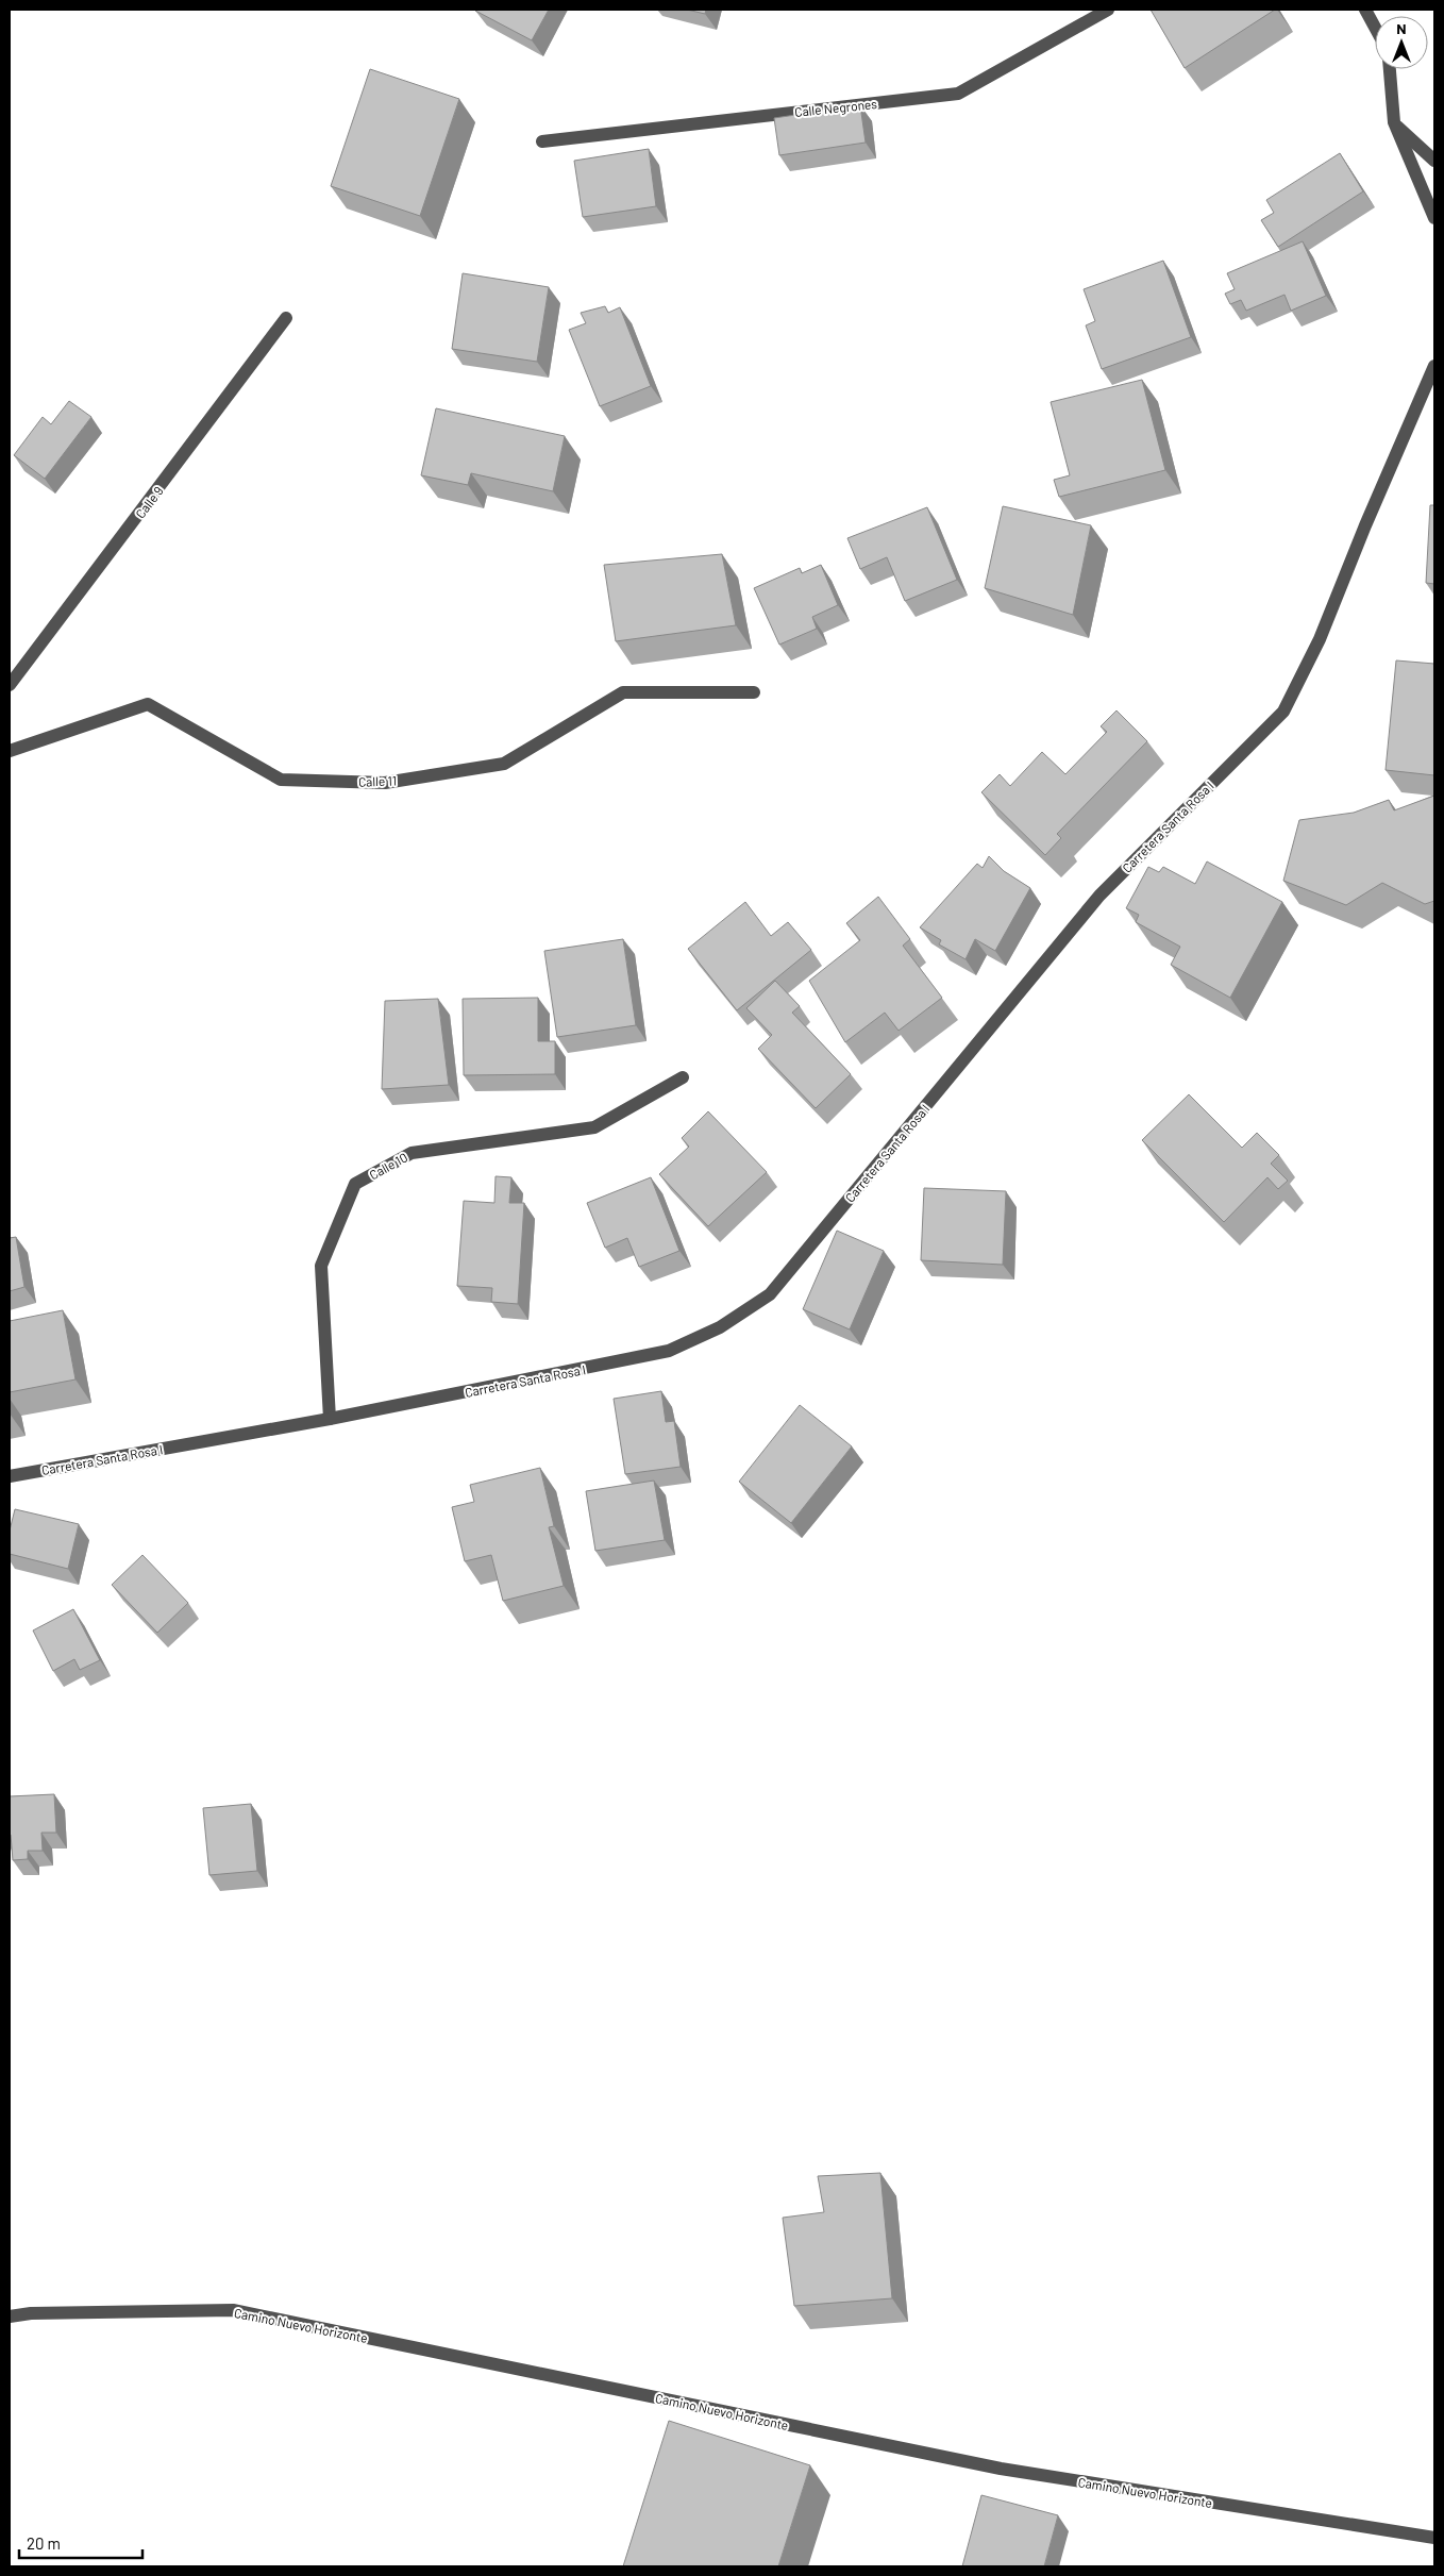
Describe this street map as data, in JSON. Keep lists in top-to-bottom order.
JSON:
{
  "streets": {
    "street": [
      "Calle Negrones",
      "Calle 9",
      "Calle 11",
      "Carretera Santa Rosa I",
      "Calle 10",
      "Camino Nuevo Horizonte"
    ]
  },
  "crossings": [
    ["Carretera Santa Rosa I", "Calle 10"]
  ],
  "scale_bar": "20 m",
  "north": "top"
}
